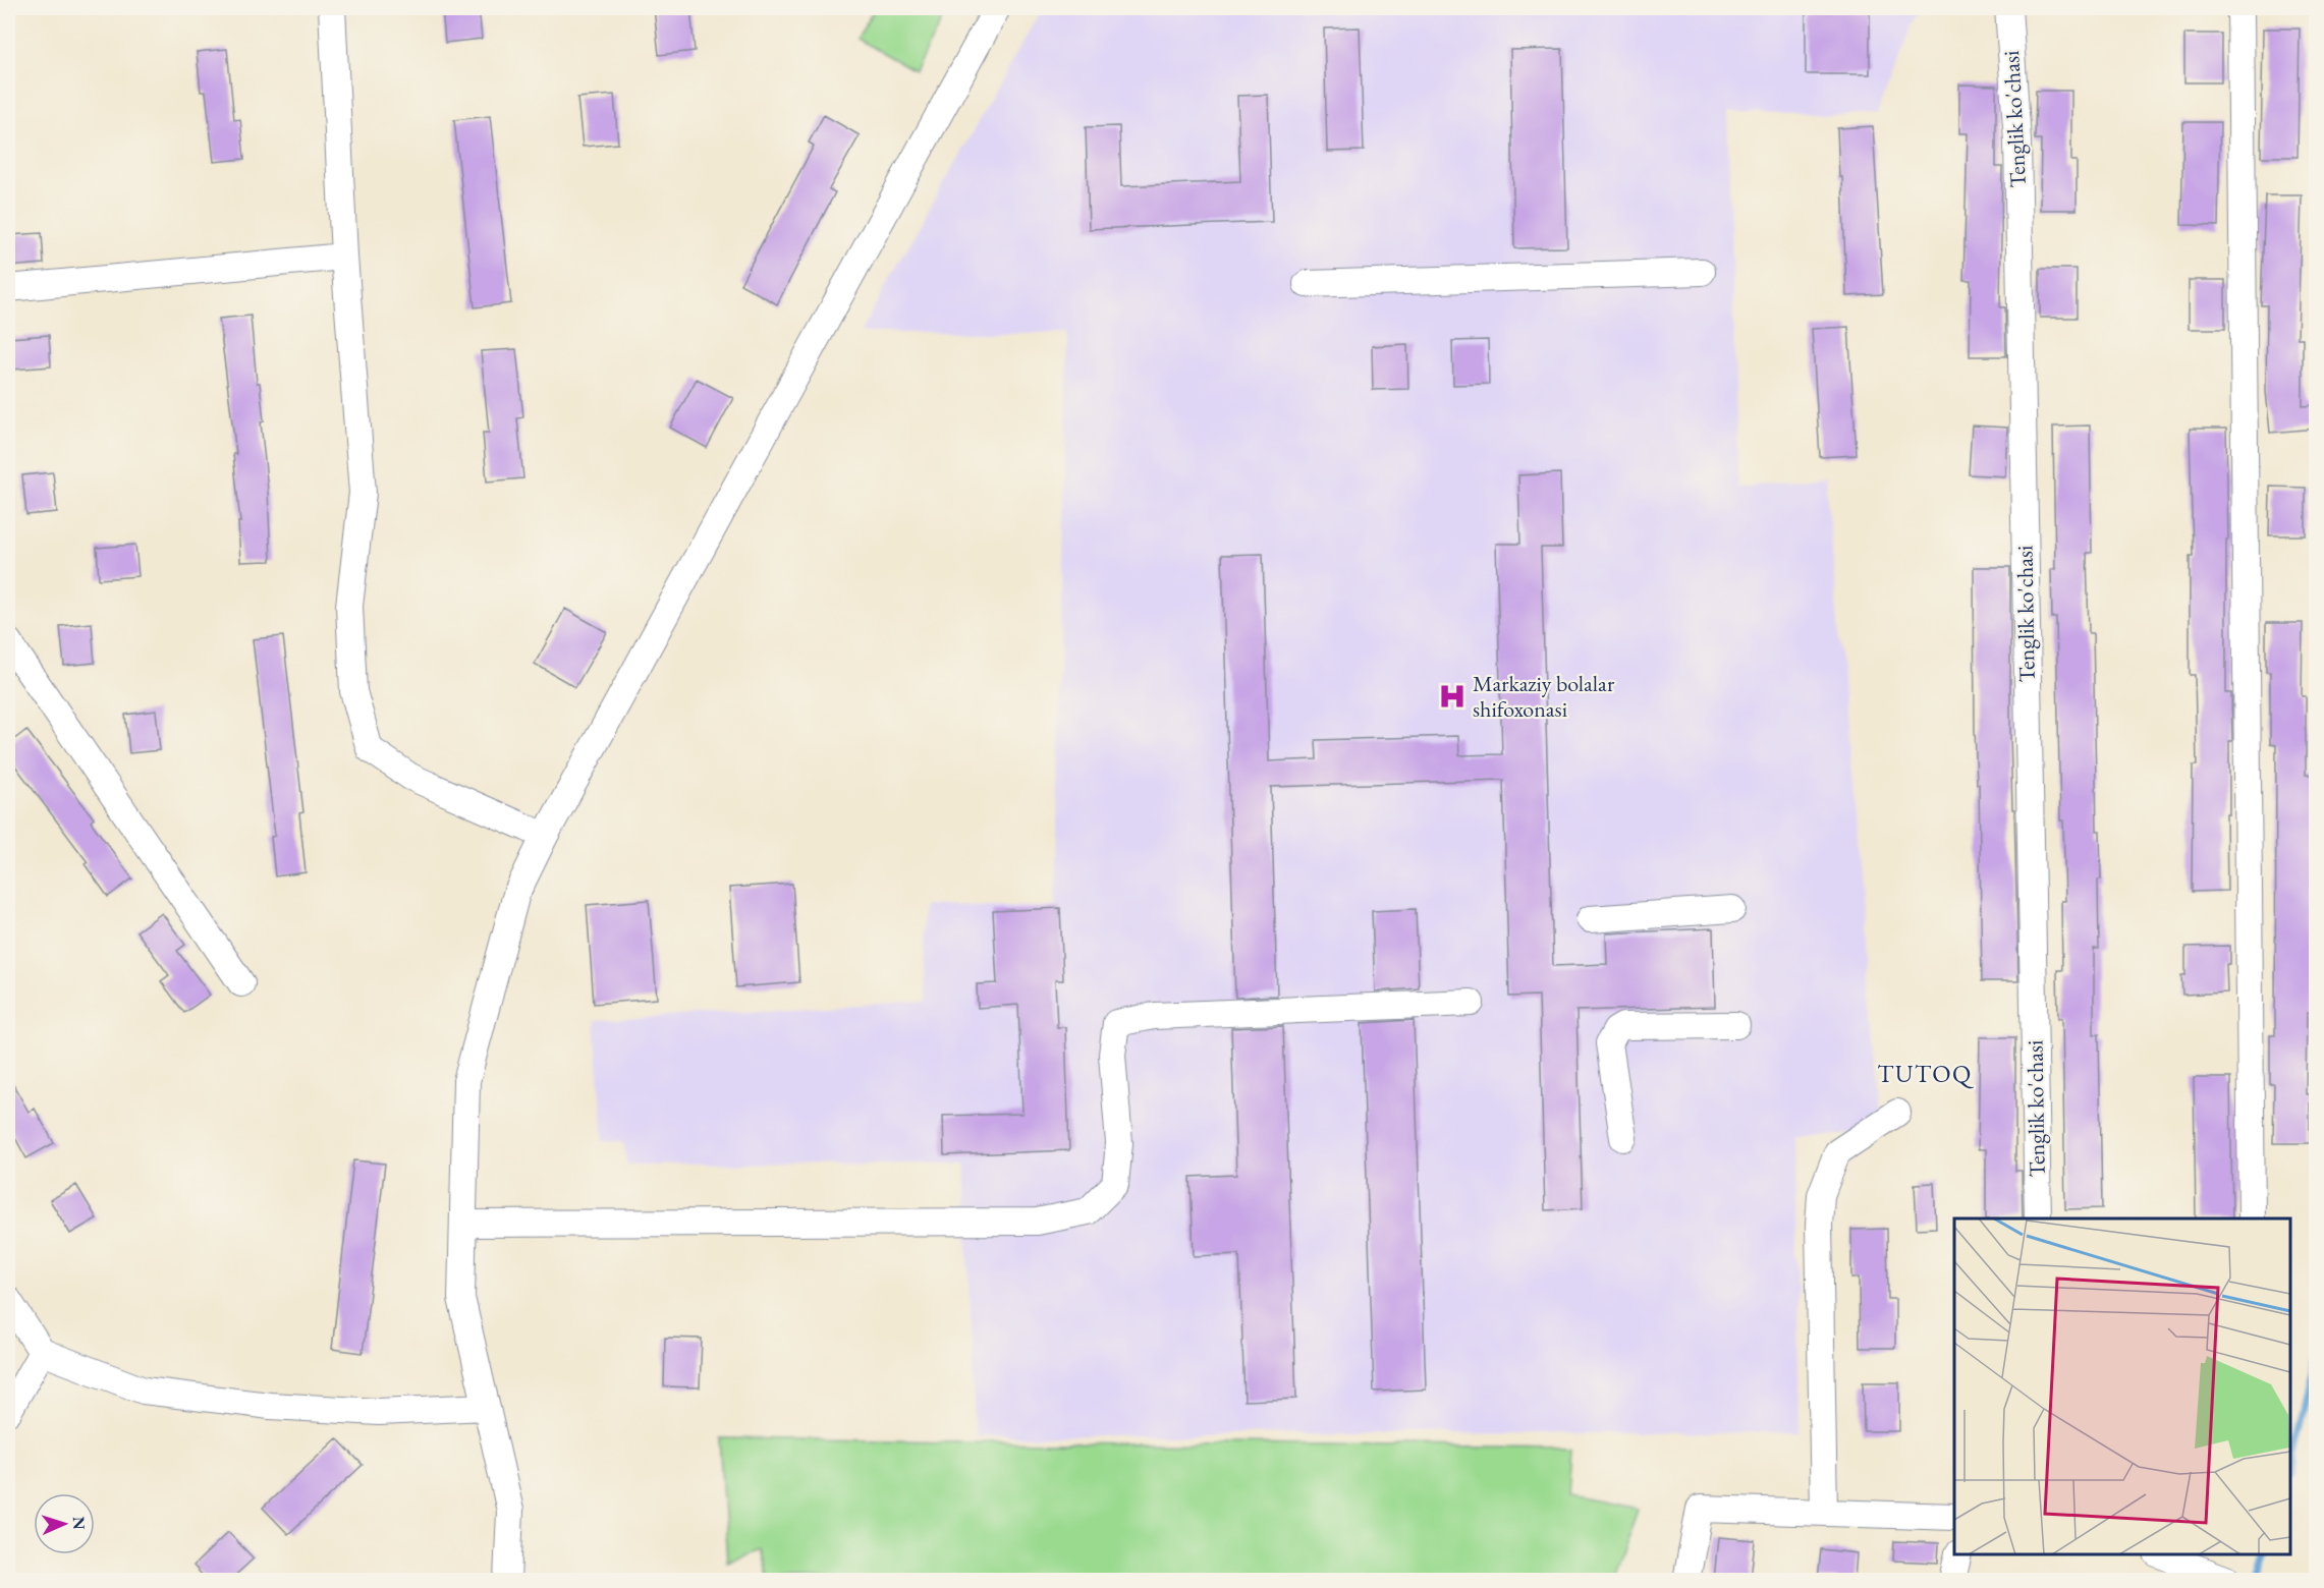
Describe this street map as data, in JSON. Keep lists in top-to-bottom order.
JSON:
{
  "streets": {
    "street": ["Tenglik ko'chasi"]
  },
  "districts": ["TUTOQ"],
  "places": {
    "hospital": ["Markaziy bolalar shifoxonasi"]
  },
  "north": "right"
}
